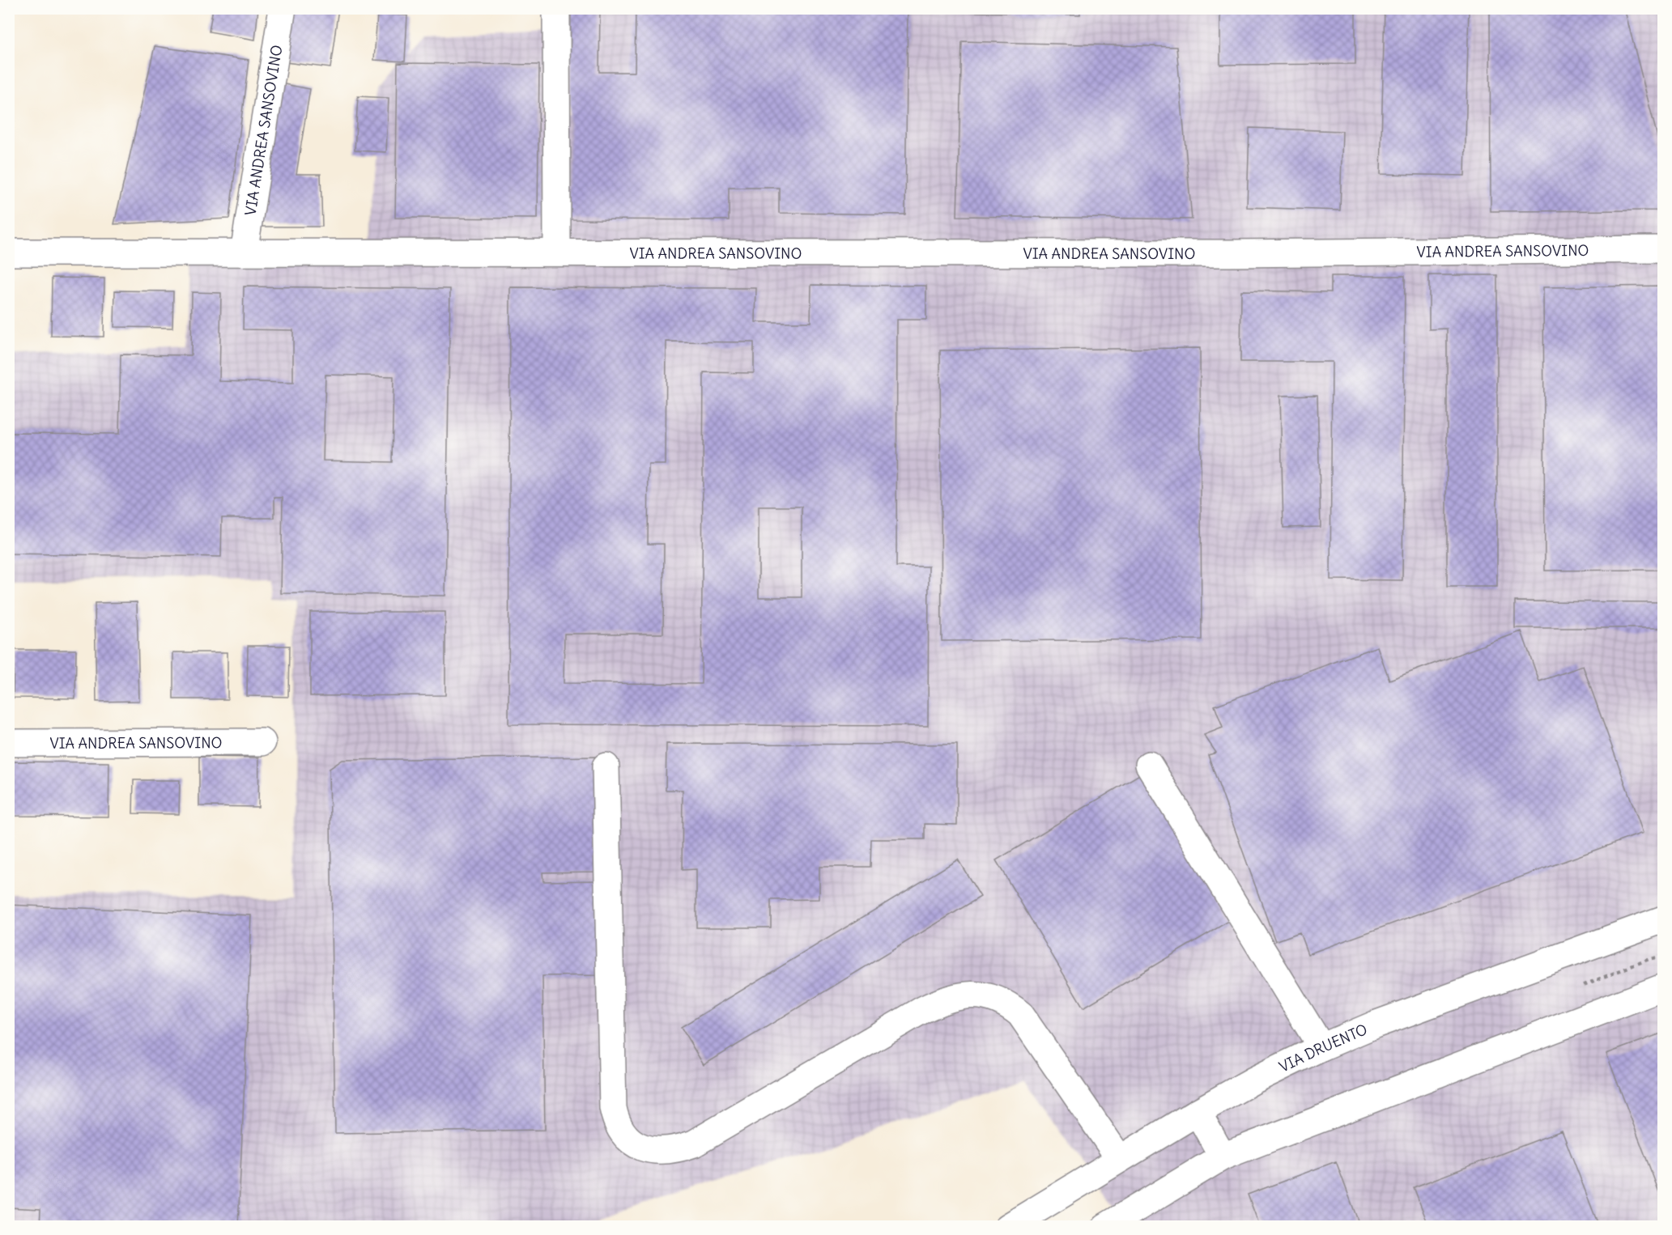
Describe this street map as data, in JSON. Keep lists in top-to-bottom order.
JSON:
{
  "streets": {
    "street": ["VIA ANDREA SANSOVINO", "VIA DRUENTO"]
  }
}
